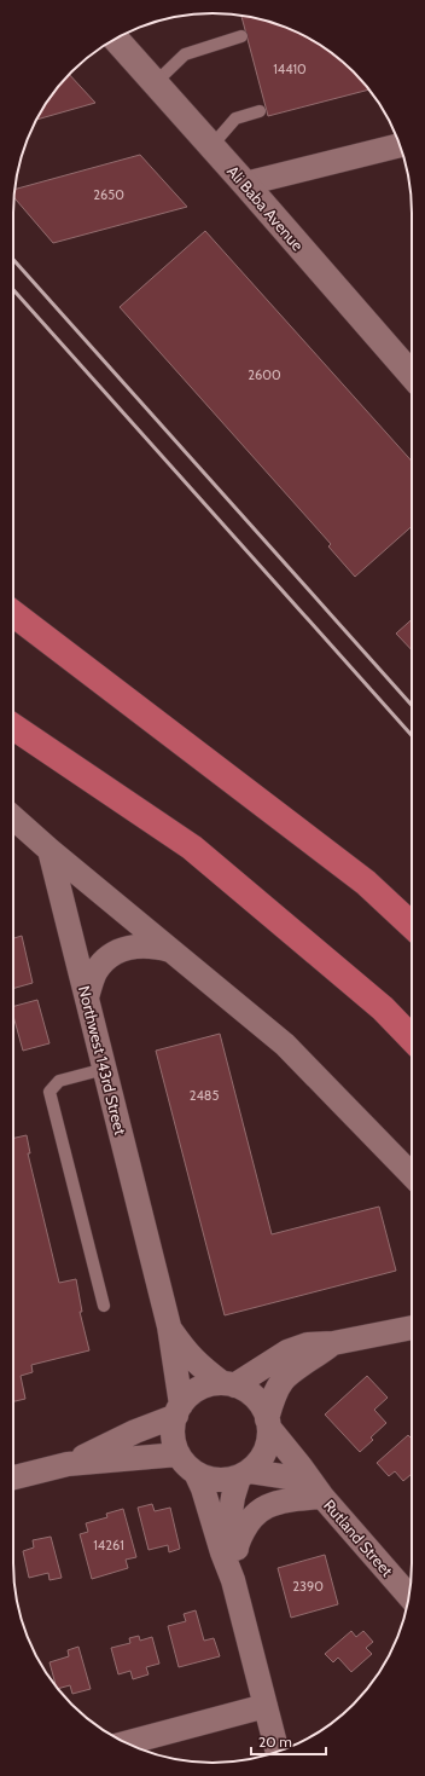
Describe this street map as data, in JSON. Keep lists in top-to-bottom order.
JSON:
{
  "streets": {
    "street": ["Ali Baba Avenue", "Northwest 143rd Street", "Rutland Street"]
  },
  "crossings": [
    ["Northwest 143rd Street", "Rutland Street"]
  ],
  "house_numbers": [
    "14410",
    "2650",
    "2600",
    "2485",
    "14261",
    "2390"
  ],
  "scale_bar": "20 m"
}
